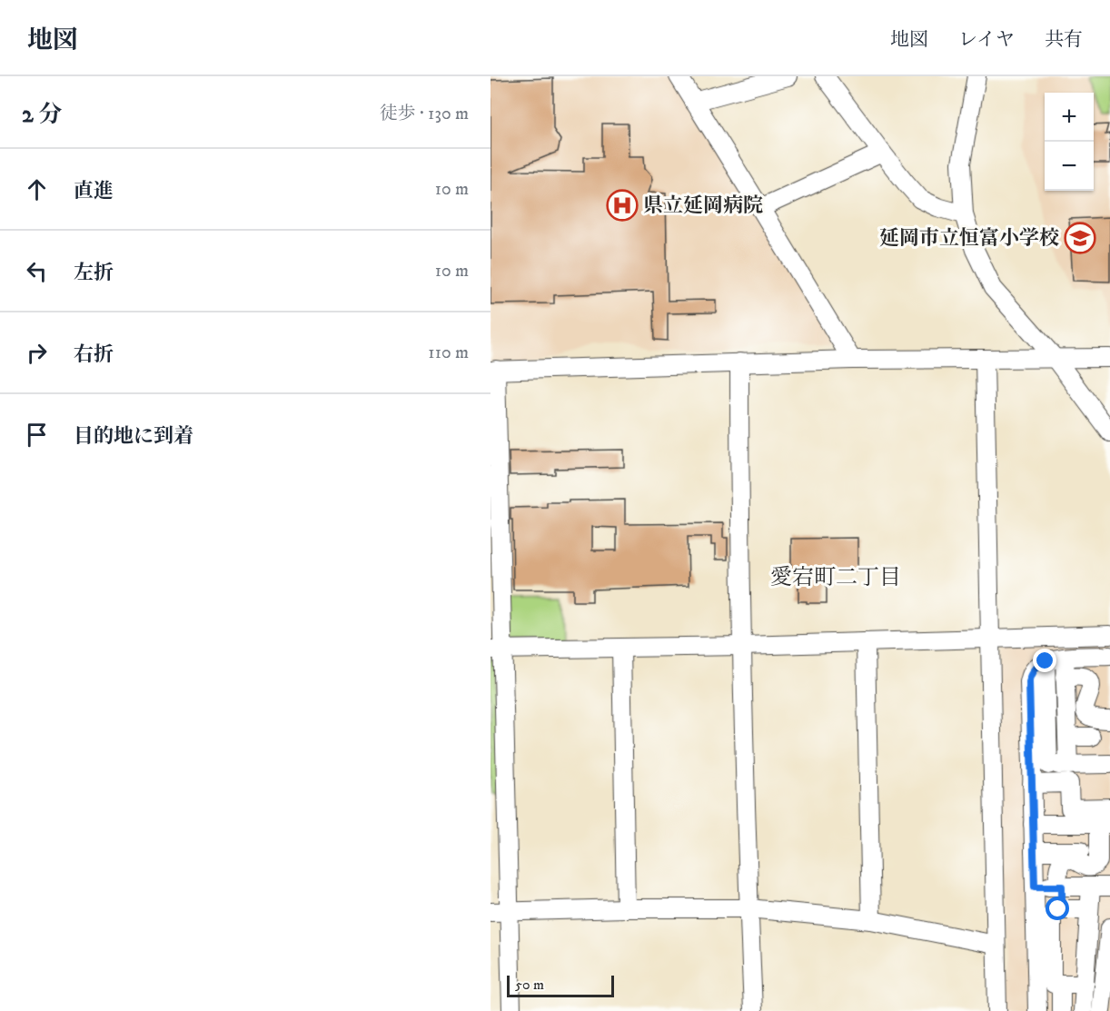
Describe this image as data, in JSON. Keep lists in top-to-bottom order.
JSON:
{
  "districts": ["愛宕町二丁目"],
  "places": {
    "hospital": ["県立延岡病院"],
    "school or university": ["延岡市立恒富小学校"]
  },
  "scale_bar": "50 m",
  "page": {
    "header": "地図",
    "nav": ["地図", "レイヤ", "共有"],
    "heading": ["2 分", "徒歩 · 130 m"],
    "map_buttons": ["+", "−"],
    "list": [
      ["直進", "10 m"],
      ["左折", "10 m"],
      ["右折", "110 m"],
      "目的地に到着"
    ],
    "scale": "50 m"
  }
}
